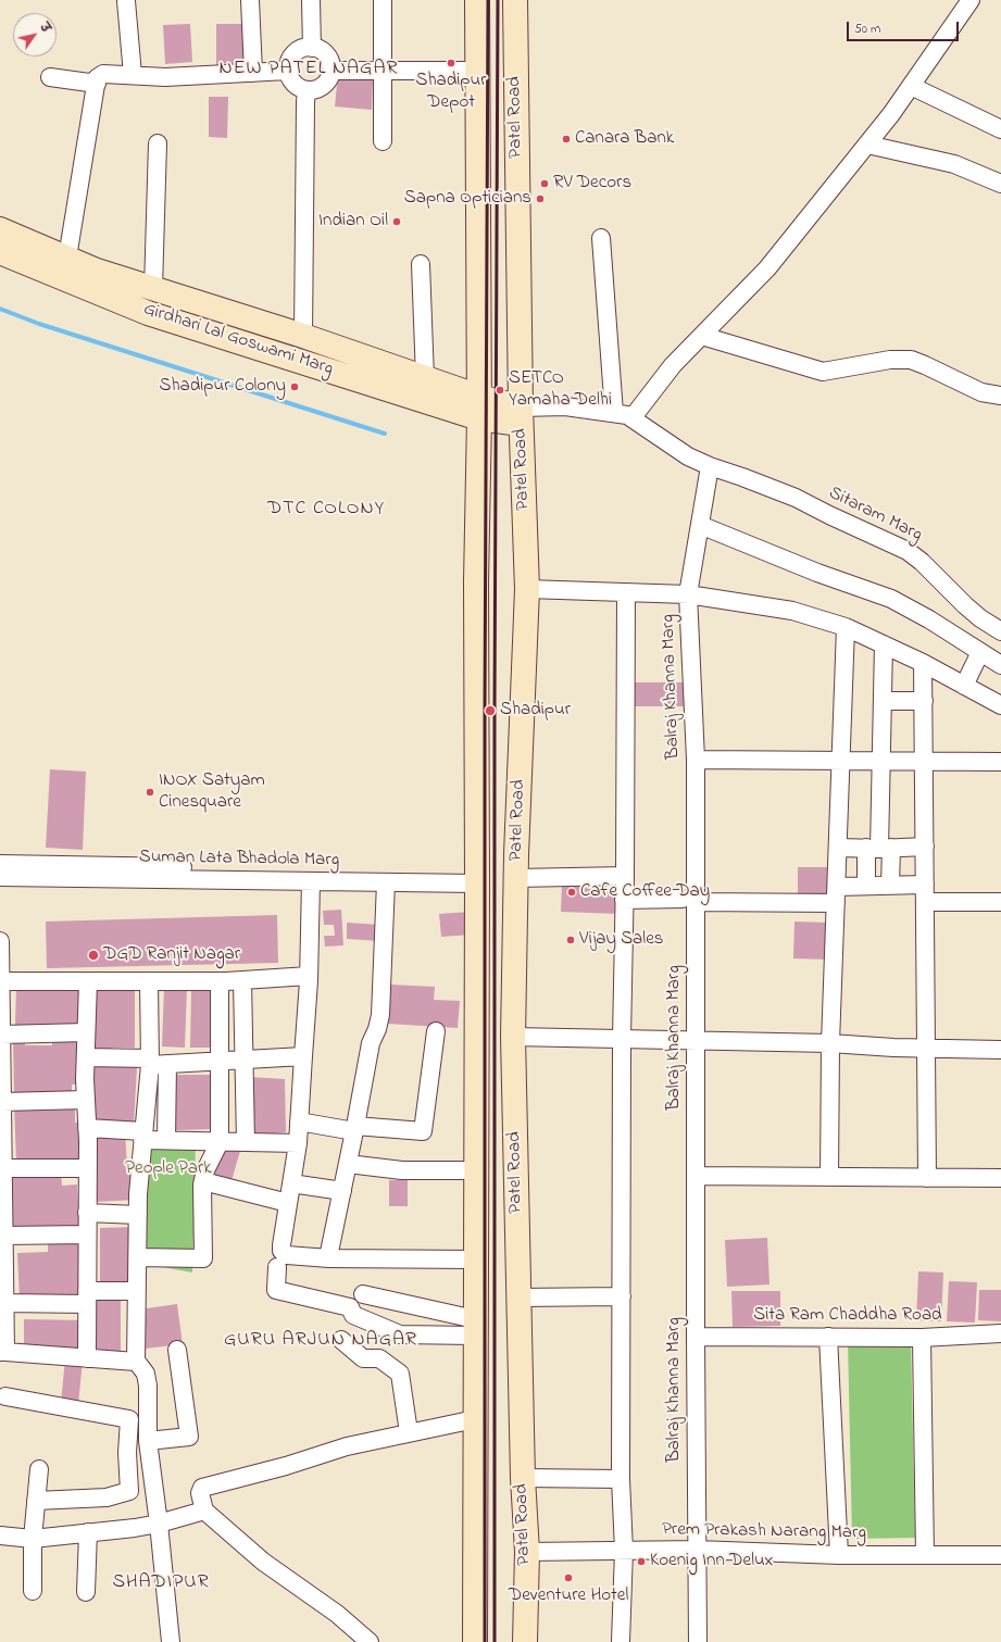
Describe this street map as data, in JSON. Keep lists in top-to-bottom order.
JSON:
{
  "streets": {
    "main road": ["Patel Road", "Girdhari Lal Goswami Marg"],
    "street": [
      "Sitaram Marg",
      "Balraj Khanna Marg",
      "Suman Lata Bhadola Marg",
      "Sita Ram Chaddha Road",
      "Prem Prakash Narang Marg"
    ]
  },
  "crossings": [
    ["Patel Road", "Girdhari Lal Goswami Marg"],
    ["Patel Road", "Balraj Khanna Marg"],
    ["Patel Road", "Suman Lata Bhadola Marg"],
    ["Patel Road", "Prem Prakash Narang Marg"],
    ["Balraj Khanna Marg", "Sita Ram Chaddha Road"],
    ["Balraj Khanna Marg", "Prem Prakash Narang Marg"]
  ],
  "districts": [
    "NEW PATEL NAGAR",
    "DTC COLONY",
    "GURU ARJUN NAGAR",
    "SHADIPUR"
  ],
  "parks": ["People Park"],
  "places": [
    "Shadipur Depot",
    "Canara Bank",
    "RV Decors",
    "Sapna Opticians",
    "Indian Oil",
    "Shadipur Colony",
    "SETCO Yamaha Delhi",
    "Shadipur",
    "INOX Satyam Cinesquare",
    "Cafe Coffee Day",
    "Vijay Sales",
    "DGD Ranjit Nagar",
    "Koenig Inn Delux",
    "Deventure Hotel"
  ],
  "scale_bar": "50 m",
  "north": "top right"
}
